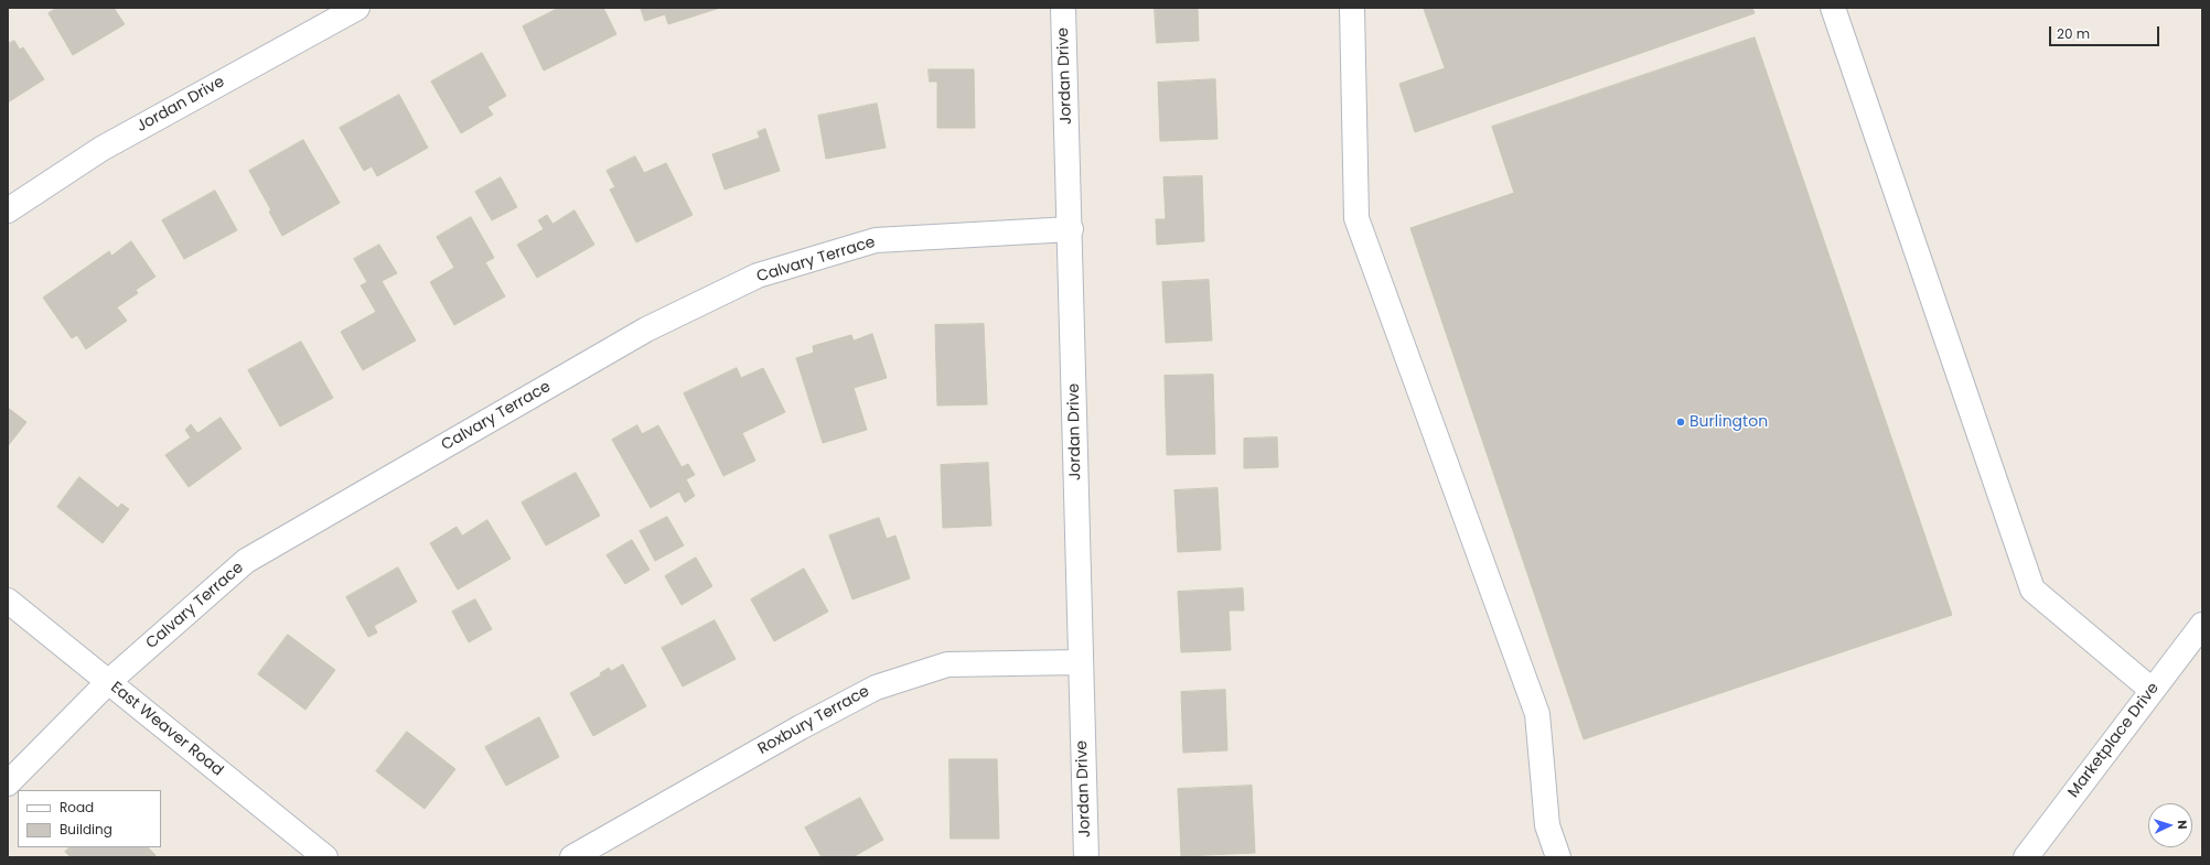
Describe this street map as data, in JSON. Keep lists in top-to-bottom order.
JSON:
{
  "streets": {
    "street": [
      "Jordan Drive",
      "Calvary Terrace",
      "Roxbury Terrace",
      "East Weaver Road",
      "Marketplace Drive"
    ]
  },
  "crossings": [
    ["Jordan Drive", "Calvary Terrace"],
    ["Jordan Drive", "Roxbury Terrace"],
    ["Calvary Terrace", "East Weaver Road"]
  ],
  "places": ["Burlington"],
  "legend": ["Road", "Building"],
  "scale_bar": "20 m",
  "north": "right"
}
